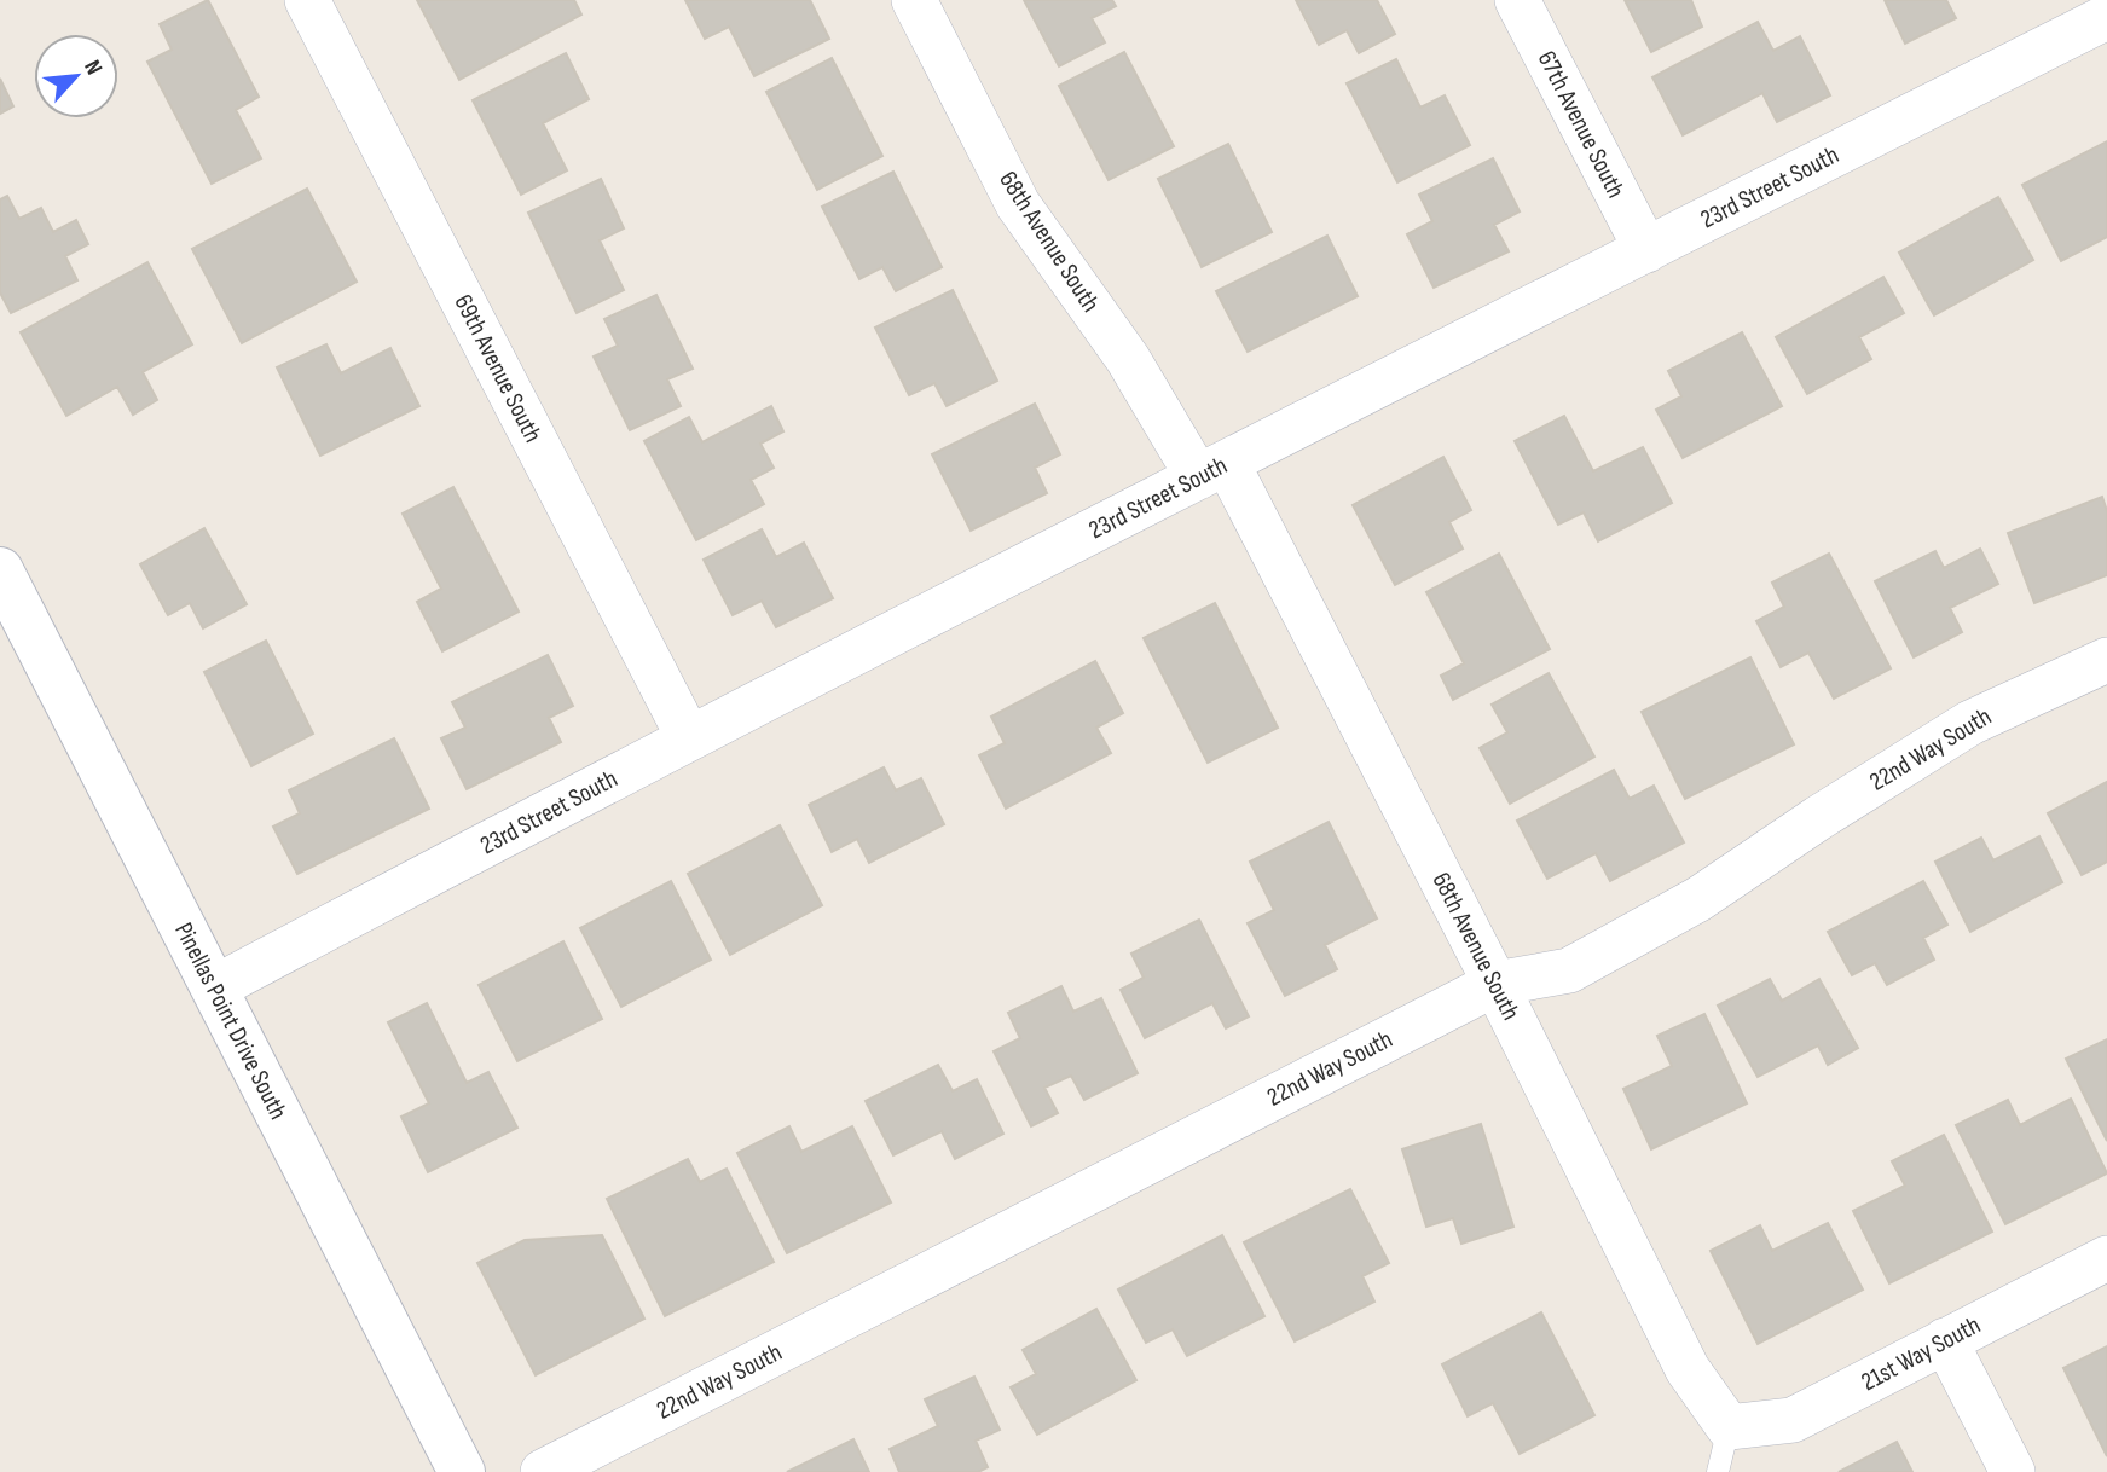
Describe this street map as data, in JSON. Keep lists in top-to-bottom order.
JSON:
{
  "streets": {
    "street": [
      "67th Avenue South",
      "23rd Street South",
      "68th Avenue South",
      "69th Avenue South",
      "22nd Way South",
      "Pinellas Point Drive South",
      "21st Way South"
    ]
  },
  "crossings": [
    ["67th Avenue South", "23rd Street South"],
    ["23rd Street South", "68th Avenue South"],
    ["23rd Street South", "69th Avenue South"],
    ["23rd Street South", "Pinellas Point Drive South"],
    ["68th Avenue South", "22nd Way South"],
    ["68th Avenue South", "21st Way South"]
  ],
  "north": "top right"
}
